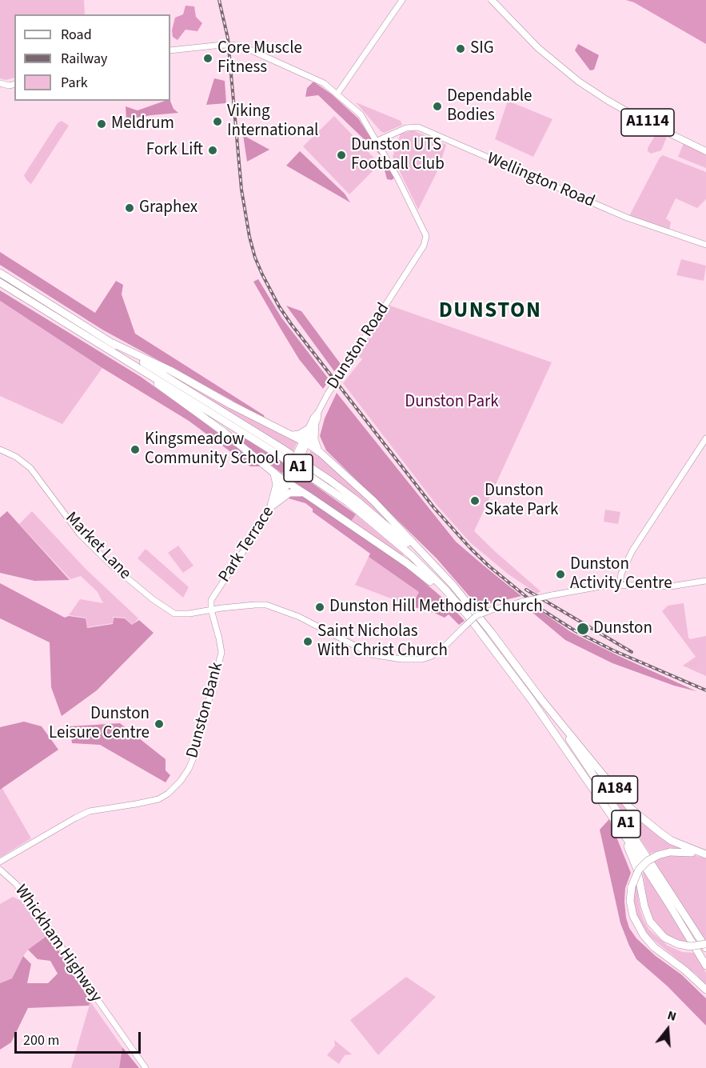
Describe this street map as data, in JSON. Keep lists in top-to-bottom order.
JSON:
{
  "streets": {
    "highway": ["A1", "A184"],
    "main road": ["A1114"],
    "street": [
      "Wellington Road",
      "Dunston Road",
      "Park Terrace",
      "Market Lane",
      "Dunston Bank",
      "Whickham Highway"
    ]
  },
  "crossings": [
    ["Wellington Road", "Dunston Road"],
    ["Dunston Road", "Park Terrace"],
    ["A1", "A184"],
    ["Park Terrace", "Market Lane"],
    ["Park Terrace", "Dunston Bank"],
    ["Market Lane", "Dunston Bank"]
  ],
  "districts": ["DUNSTON"],
  "parks": ["Dunston Park"],
  "places": [
    "SIG",
    "Core Muscle Fitness",
    "Dependable Bodies",
    "Viking International",
    "Meldrum",
    "Fork Lift",
    "Dunston UTS Football Club",
    "Graphex",
    "Kingsmeadow Community School",
    "Dunston Skate Park",
    "Dunston Activity Centre",
    "Dunston Hill Methodist Church",
    "Dunston",
    "Saint Nicholas With Christ Church",
    "Dunston Leisure Centre"
  ],
  "legend": ["Road", "Railway", "Park"],
  "scale_bar": "200 m",
  "north": "top"
}
